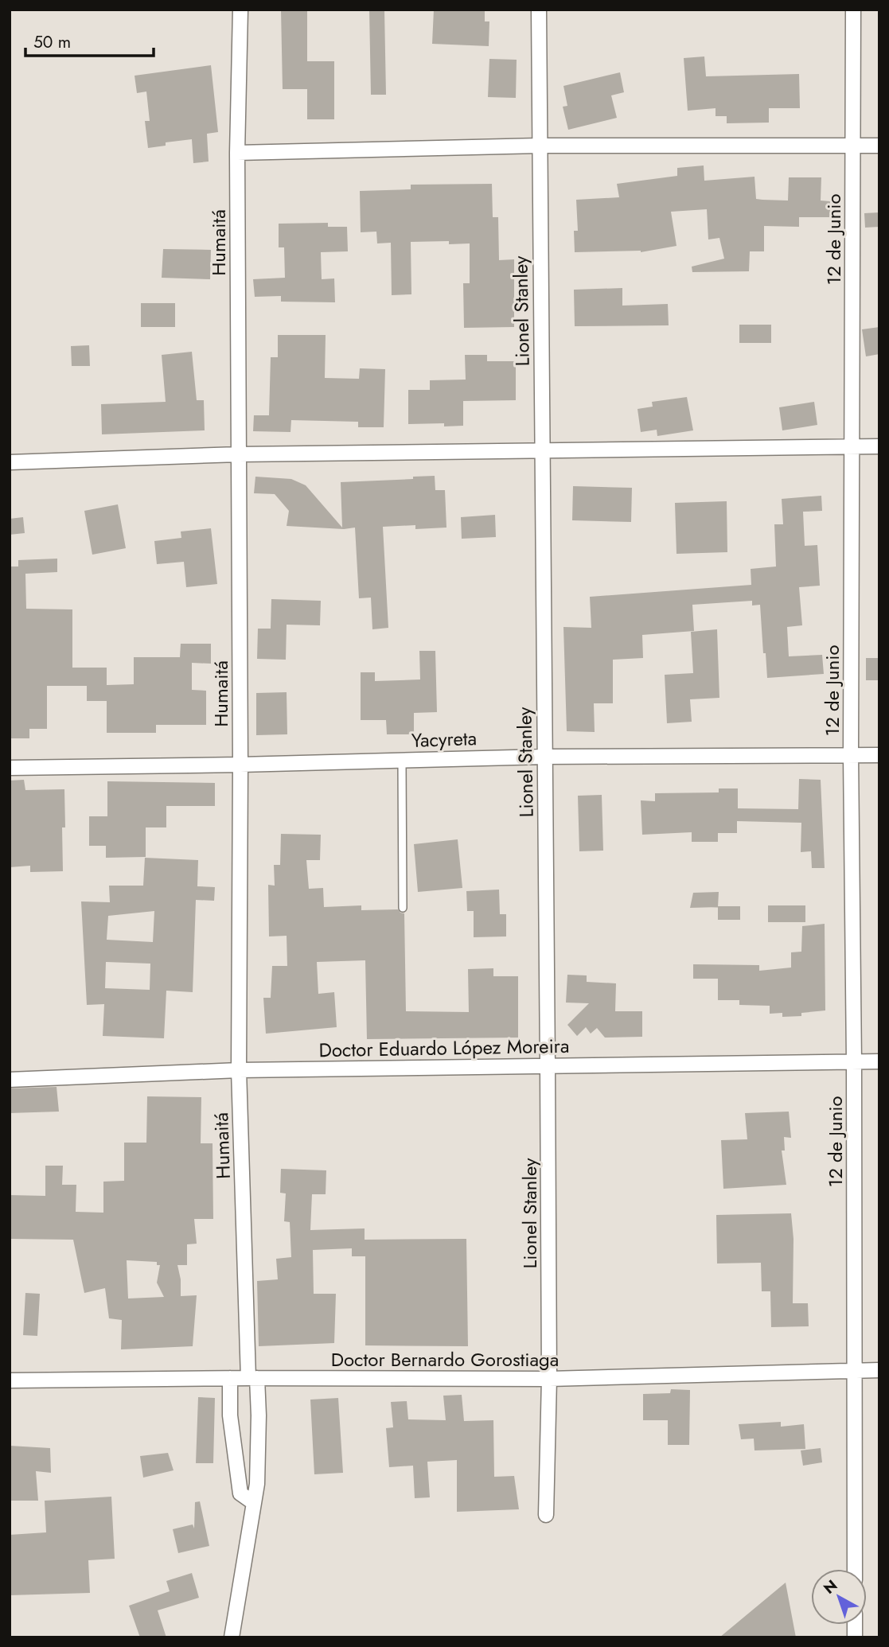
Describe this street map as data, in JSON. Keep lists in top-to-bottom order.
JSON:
{
  "streets": {
    "street": [
      "12 de Junio",
      "Humaitá",
      "Lionel Stanley",
      "Yacyreta",
      "Doctor Eduardo López Moreira",
      "Doctor Bernardo Gorostiaga"
    ]
  },
  "crossings": [
    ["12 de Junio", "Yacyreta"],
    ["12 de Junio", "Doctor Eduardo López Moreira"],
    ["12 de Junio", "Doctor Bernardo Gorostiaga"],
    ["Humaitá", "Yacyreta"],
    ["Humaitá", "Doctor Eduardo López Moreira"],
    ["Humaitá", "Doctor Bernardo Gorostiaga"],
    ["Lionel Stanley", "Yacyreta"],
    ["Lionel Stanley", "Doctor Eduardo López Moreira"],
    ["Lionel Stanley", "Doctor Bernardo Gorostiaga"]
  ],
  "scale_bar": "50 m",
  "north": "top left"
}
